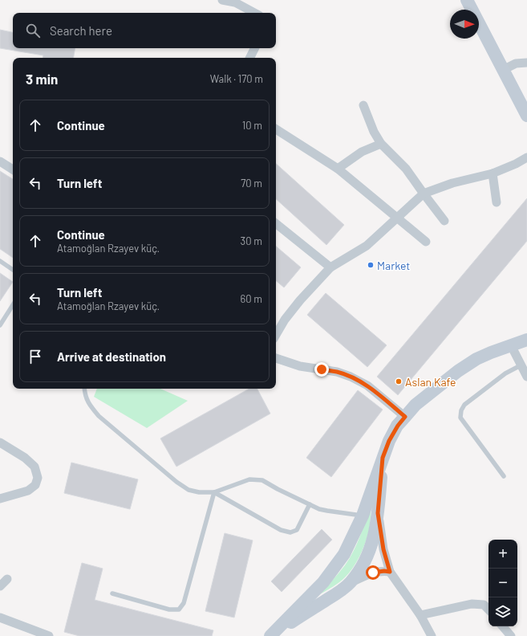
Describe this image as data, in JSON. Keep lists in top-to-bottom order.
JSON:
{
  "places": ["Market", "Aslan Kafe"],
  "north": "right",
  "page": {
    "search": "Search here",
    "heading": ["3 min", "Walk · 170 m"],
    "list": [
      ["Continue", "10 m"],
      ["Turn left", "70 m"],
      ["Continue", "Atamoğlan Rzayev küç.", "30 m"],
      ["Turn left", "Atamoğlan Rzayev küç.", "60 m"],
      "Arrive at destination"
    ],
    "map_buttons": ["+", "−"]
  }
}
